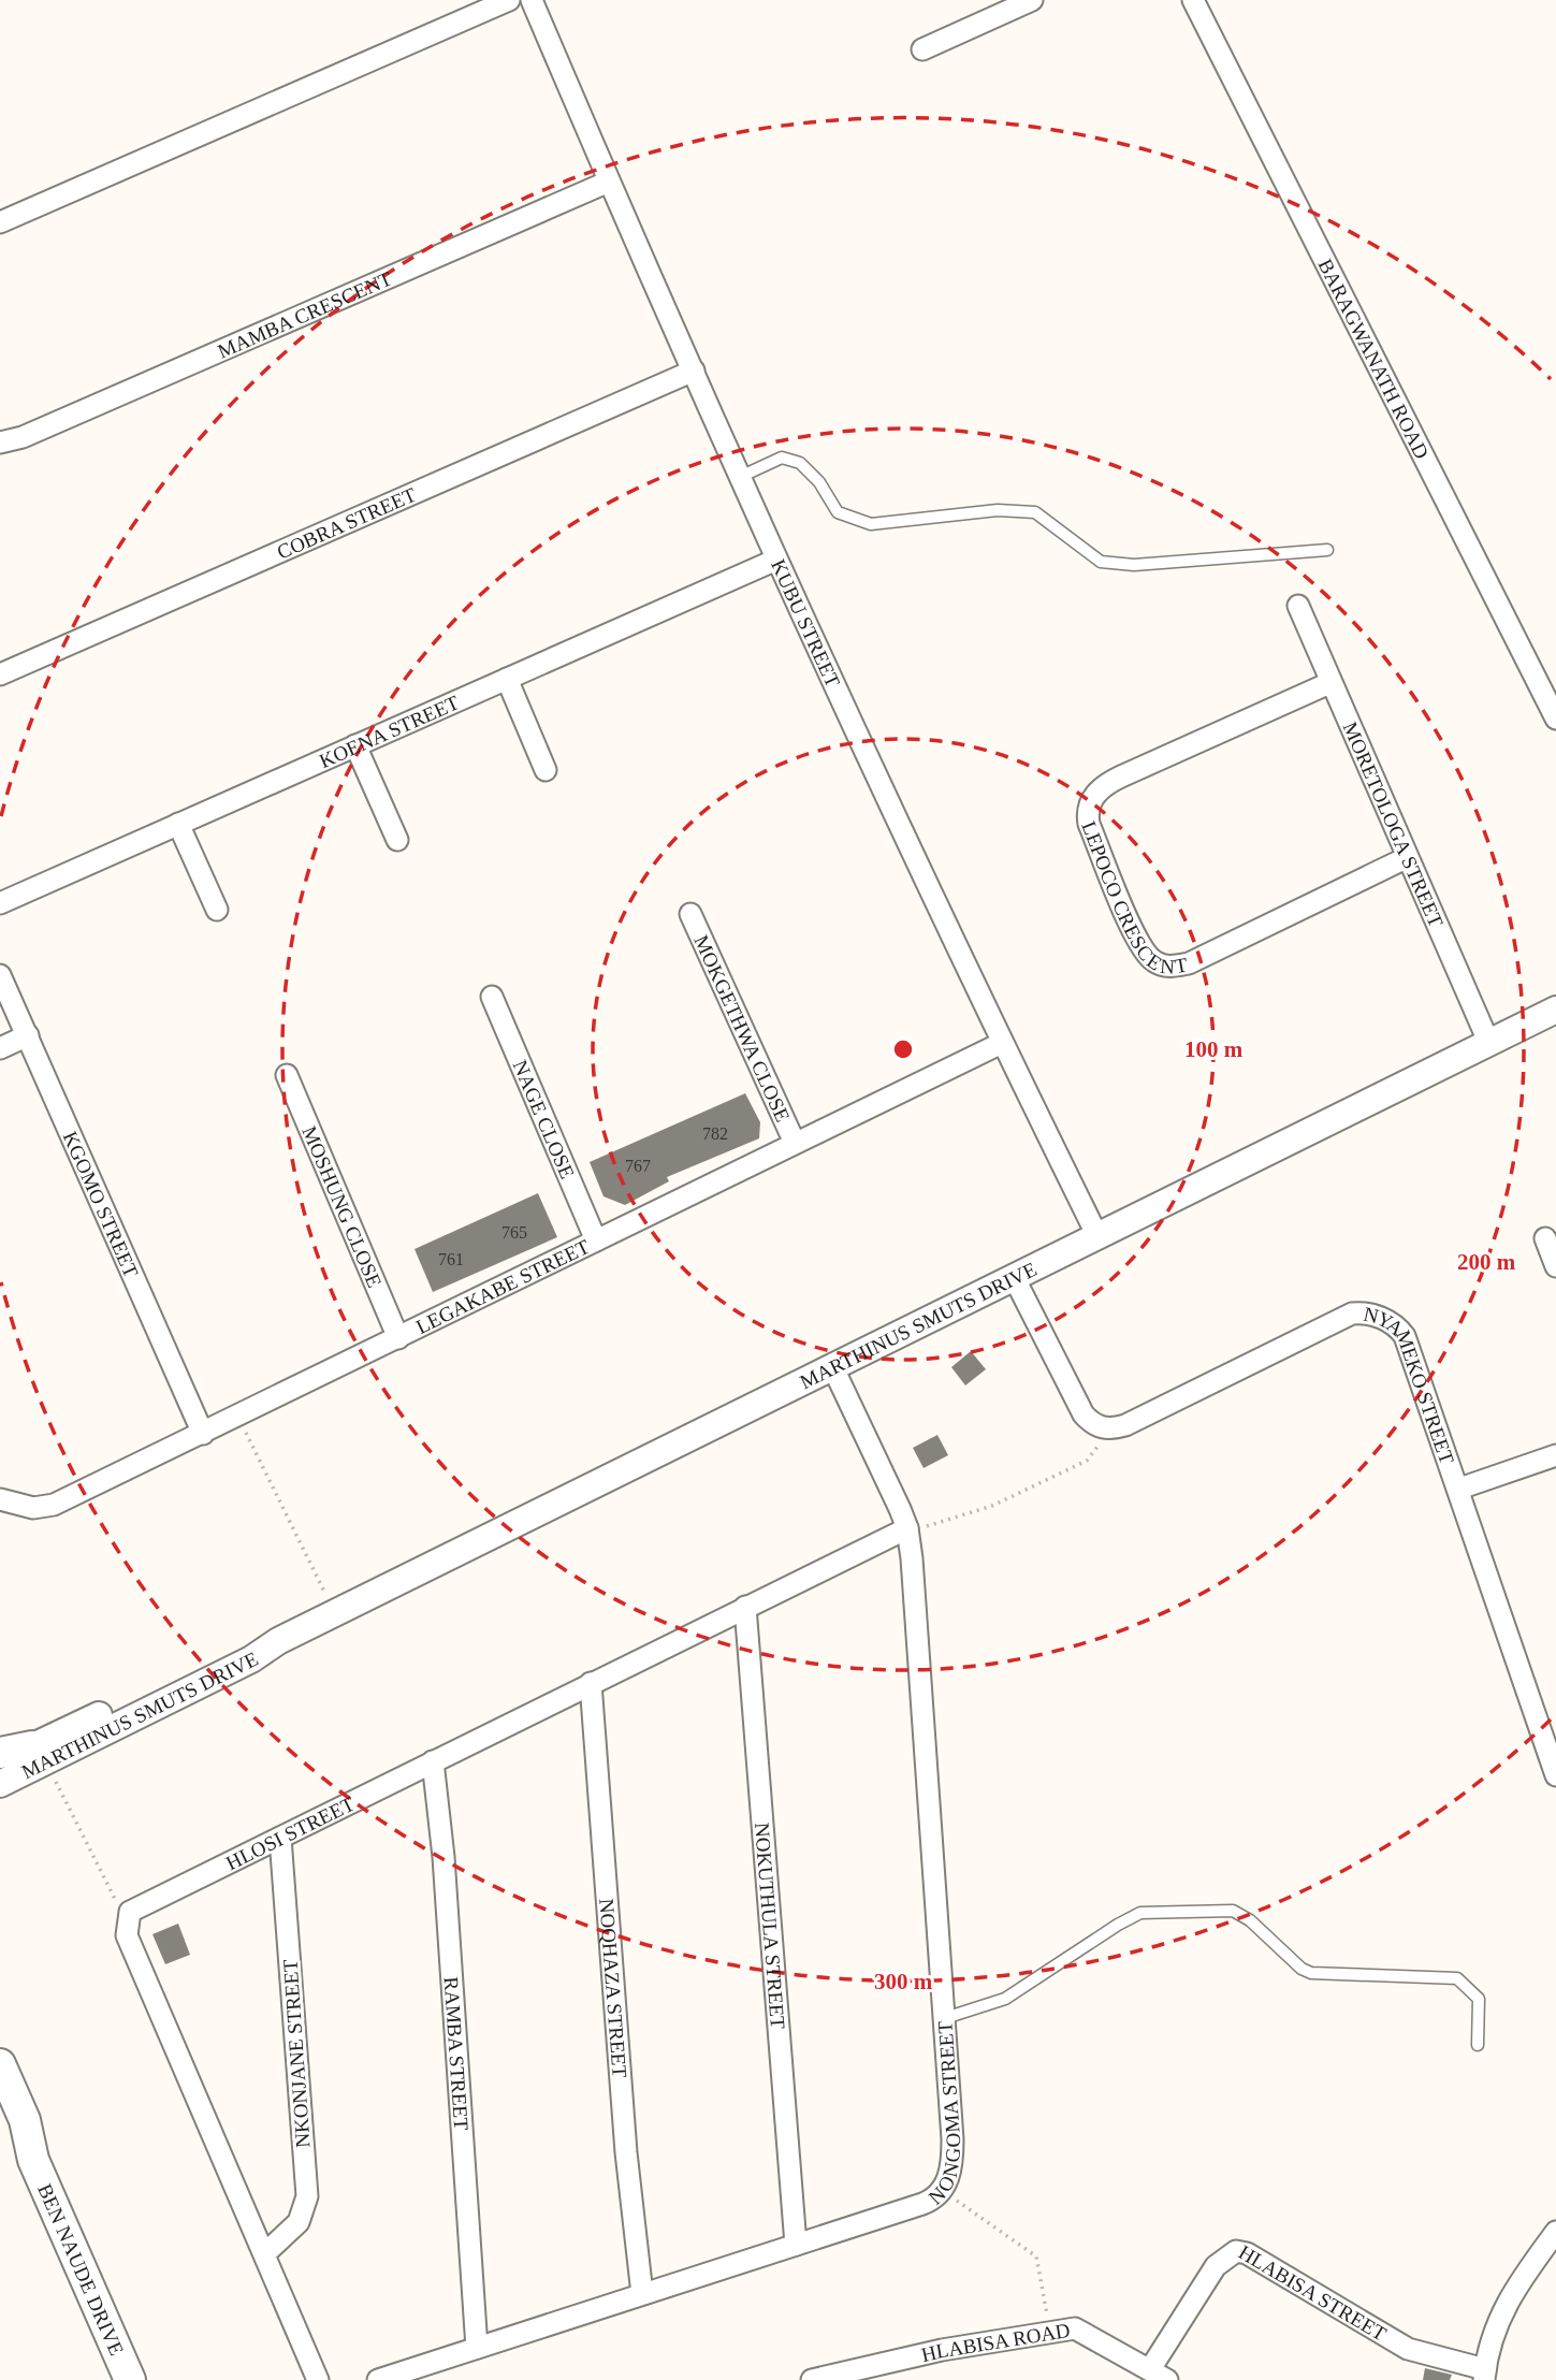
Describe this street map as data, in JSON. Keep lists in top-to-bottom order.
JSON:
{
  "streets": {
    "main road": ["BEN NAUDE DRIVE"],
    "street": [
      "MAMBA CRESCENT",
      "BARAGWANATH ROAD",
      "COBRA STREET",
      "KUBU STREET",
      "KOENA STREET",
      "MORETOLOGA STREET",
      "LEPOCO CRESCENT",
      "MOKGETHWA CLOSE",
      "NAGE CLOSE",
      "KGOMO STREET",
      "MOSHUNG CLOSE",
      "LEGAKABE STREET",
      "MARTHINUS SMUTS DRIVE",
      "NYAMEKO STREET",
      "HLOSI STREET",
      "NOKUTHULA STREET",
      "NOQHAZA STREET",
      "NKONJANE STREET",
      "RAMBA STREET",
      "NONGOMA STREET",
      "HLABISA STREET",
      "HLABISA ROAD"
    ]
  },
  "crossings": [
    ["MAMBA CRESCENT", "KUBU STREET"],
    ["COBRA STREET", "KUBU STREET"],
    ["KUBU STREET", "KOENA STREET"],
    ["KUBU STREET", "LEGAKABE STREET"],
    ["KUBU STREET", "MARTHINUS SMUTS DRIVE"],
    ["MORETOLOGA STREET", "LEPOCO CRESCENT"],
    ["MORETOLOGA STREET", "MARTHINUS SMUTS DRIVE"],
    ["MOKGETHWA CLOSE", "LEGAKABE STREET"],
    ["NAGE CLOSE", "LEGAKABE STREET"],
    ["KGOMO STREET", "LEGAKABE STREET"],
    ["MOSHUNG CLOSE", "LEGAKABE STREET"],
    ["MARTHINUS SMUTS DRIVE", "NONGOMA STREET"],
    ["HLOSI STREET", "NOKUTHULA STREET"],
    ["HLOSI STREET", "NOQHAZA STREET"],
    ["HLOSI STREET", "NKONJANE STREET"],
    ["HLOSI STREET", "RAMBA STREET"],
    ["HLOSI STREET", "NONGOMA STREET"],
    ["NOKUTHULA STREET", "NONGOMA STREET"],
    ["NOQHAZA STREET", "NONGOMA STREET"],
    ["RAMBA STREET", "NONGOMA STREET"],
    ["HLABISA STREET", "HLABISA ROAD"]
  ],
  "house_numbers": [
    "782",
    "767",
    "765",
    "761"
  ],
  "rings": ["100 m", "200 m", "300 m"]
}
